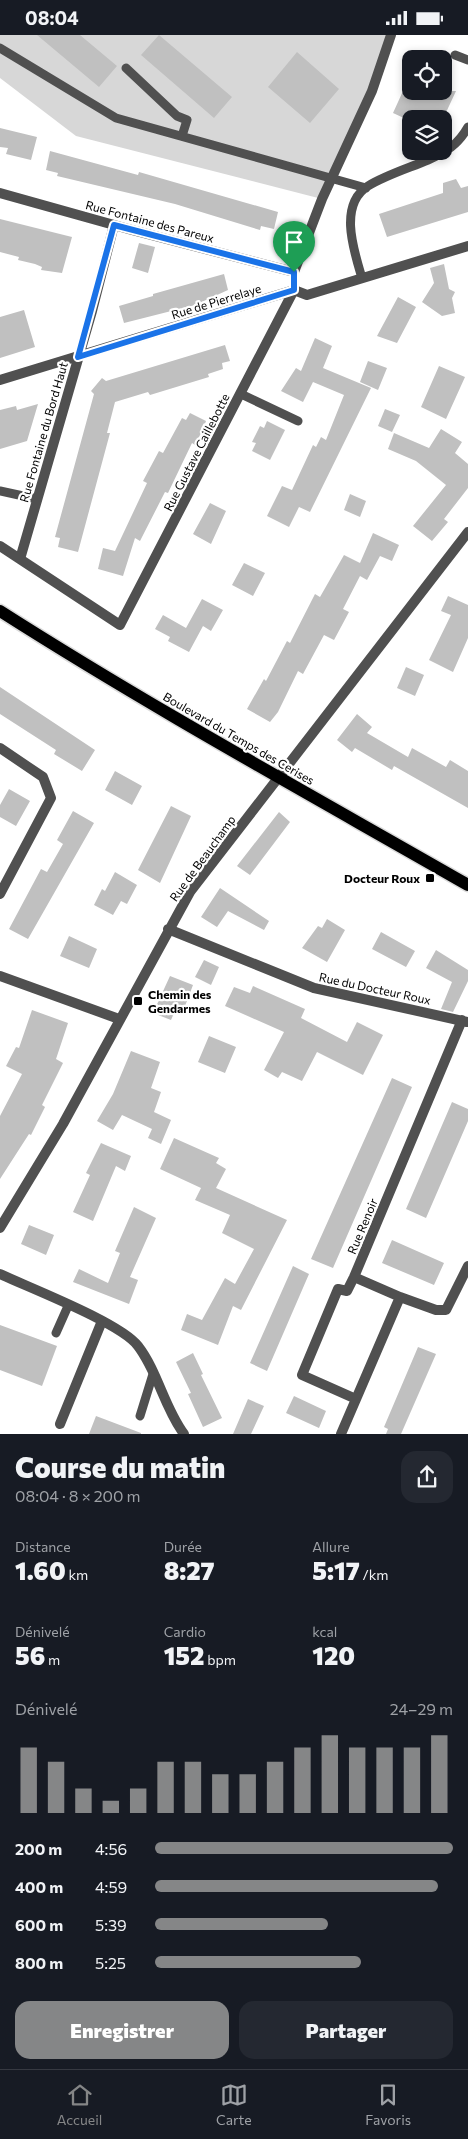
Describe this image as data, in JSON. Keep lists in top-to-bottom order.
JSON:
{
  "streets": {
    "main road": ["Boulevard du Temps des Cerises"],
    "street": [
      "Rue Fontaine des Pareux",
      "Rue de Pierrelaye",
      "Rue Fontaine du Bord Haut",
      "Rue Gustave Caillebotte",
      "Rue de Beauchamp",
      "Rue du Docteur Roux",
      "Rue Renoir"
    ]
  },
  "crossings": [
    ["Rue Fontaine des Pareux", "Rue Fontaine du Bord Haut"],
    ["Rue de Pierrelaye", "Rue Fontaine du Bord Haut"],
    ["Rue de Pierrelaye", "Rue Gustave Caillebotte"],
    ["Rue Fontaine du Bord Haut", "Rue Gustave Caillebotte"],
    ["Boulevard du Temps des Cerises", "Rue de Beauchamp"],
    ["Rue de Beauchamp", "Rue du Docteur Roux"],
    ["Rue du Docteur Roux", "Rue Renoir"]
  ],
  "places": {
    "transit": ["Docteur Roux", "Chemin des Gendarmes"]
  },
  "page": {
    "status": "08:04",
    "heading": ["Course du matin", "08:04 · 8 × 200 m"],
    "stats": [
      ["Distance", "1.60 km"],
      ["Durée", "8:27"],
      ["Allure", "5:17 /km"],
      ["Dénivelé", "56 m"],
      ["Cardio", "152 bpm"],
      ["kcal", "120"]
    ],
    "chart": ["Dénivelé", "24–29 m"],
    "list": [
      {
        "name": "200 m",
        "note": "4:56"
      },
      {
        "name": "400 m",
        "note": "4:59"
      },
      {
        "name": "600 m",
        "note": "5:39"
      },
      {
        "name": "800 m",
        "note": "5:25"
      }
    ],
    "buttons": ["Enregistrer", "Partager"],
    "tabs": ["Accueil", "Carte", "Favoris"]
  }
}
